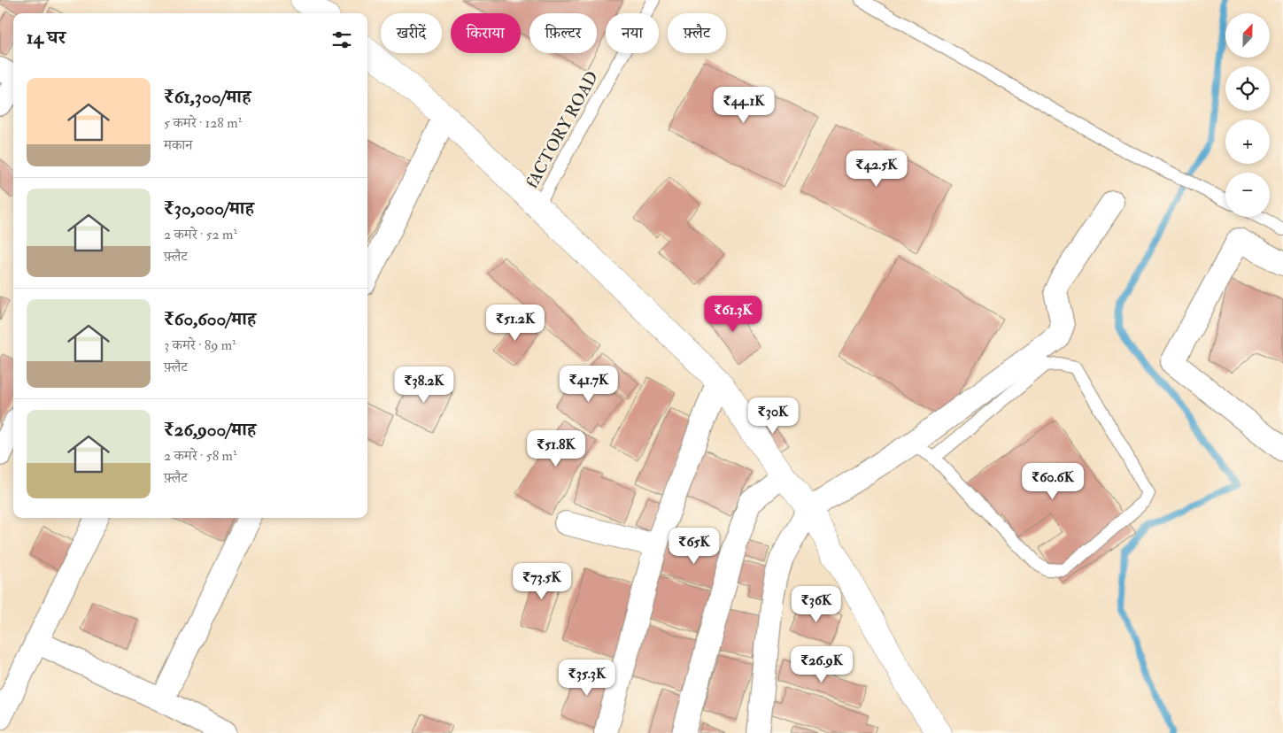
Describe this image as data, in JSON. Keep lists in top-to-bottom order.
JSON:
{
  "streets": {
    "lane": ["fACTORY ROAD"]
  },
  "north": "top",
  "page": {
    "map_buttons": ["+", "−"],
    "chip": [
      "खरीदें",
      "किराया",
      "फ़िल्टर",
      "नया",
      "फ़्लैट"
    ],
    "heading": "14 घर",
    "list": [
      {
        "name": "₹61,300/माह",
        "note": "5 कमरे · 128 m² · मकान"
      },
      {
        "name": "₹30,000/माह",
        "note": "2 कमरे · 52 m² · फ़्लैट"
      },
      {
        "name": "₹60,600/माह",
        "note": "3 कमरे · 89 m² · फ़्लैट"
      },
      {
        "name": "₹26,900/माह",
        "note": "2 कमरे · 58 m² · फ़्लैट"
      }
    ],
    "price": [
      "₹44.1K",
      "₹42.5K",
      "₹61.3K",
      "₹51.2K",
      "₹41.7K",
      "₹38.2K",
      "₹30K",
      "₹51.8K",
      "₹60.6K",
      "₹65K",
      "₹73.5K",
      "₹36K",
      "₹26.9K",
      "₹35.3K"
    ]
  }
}
